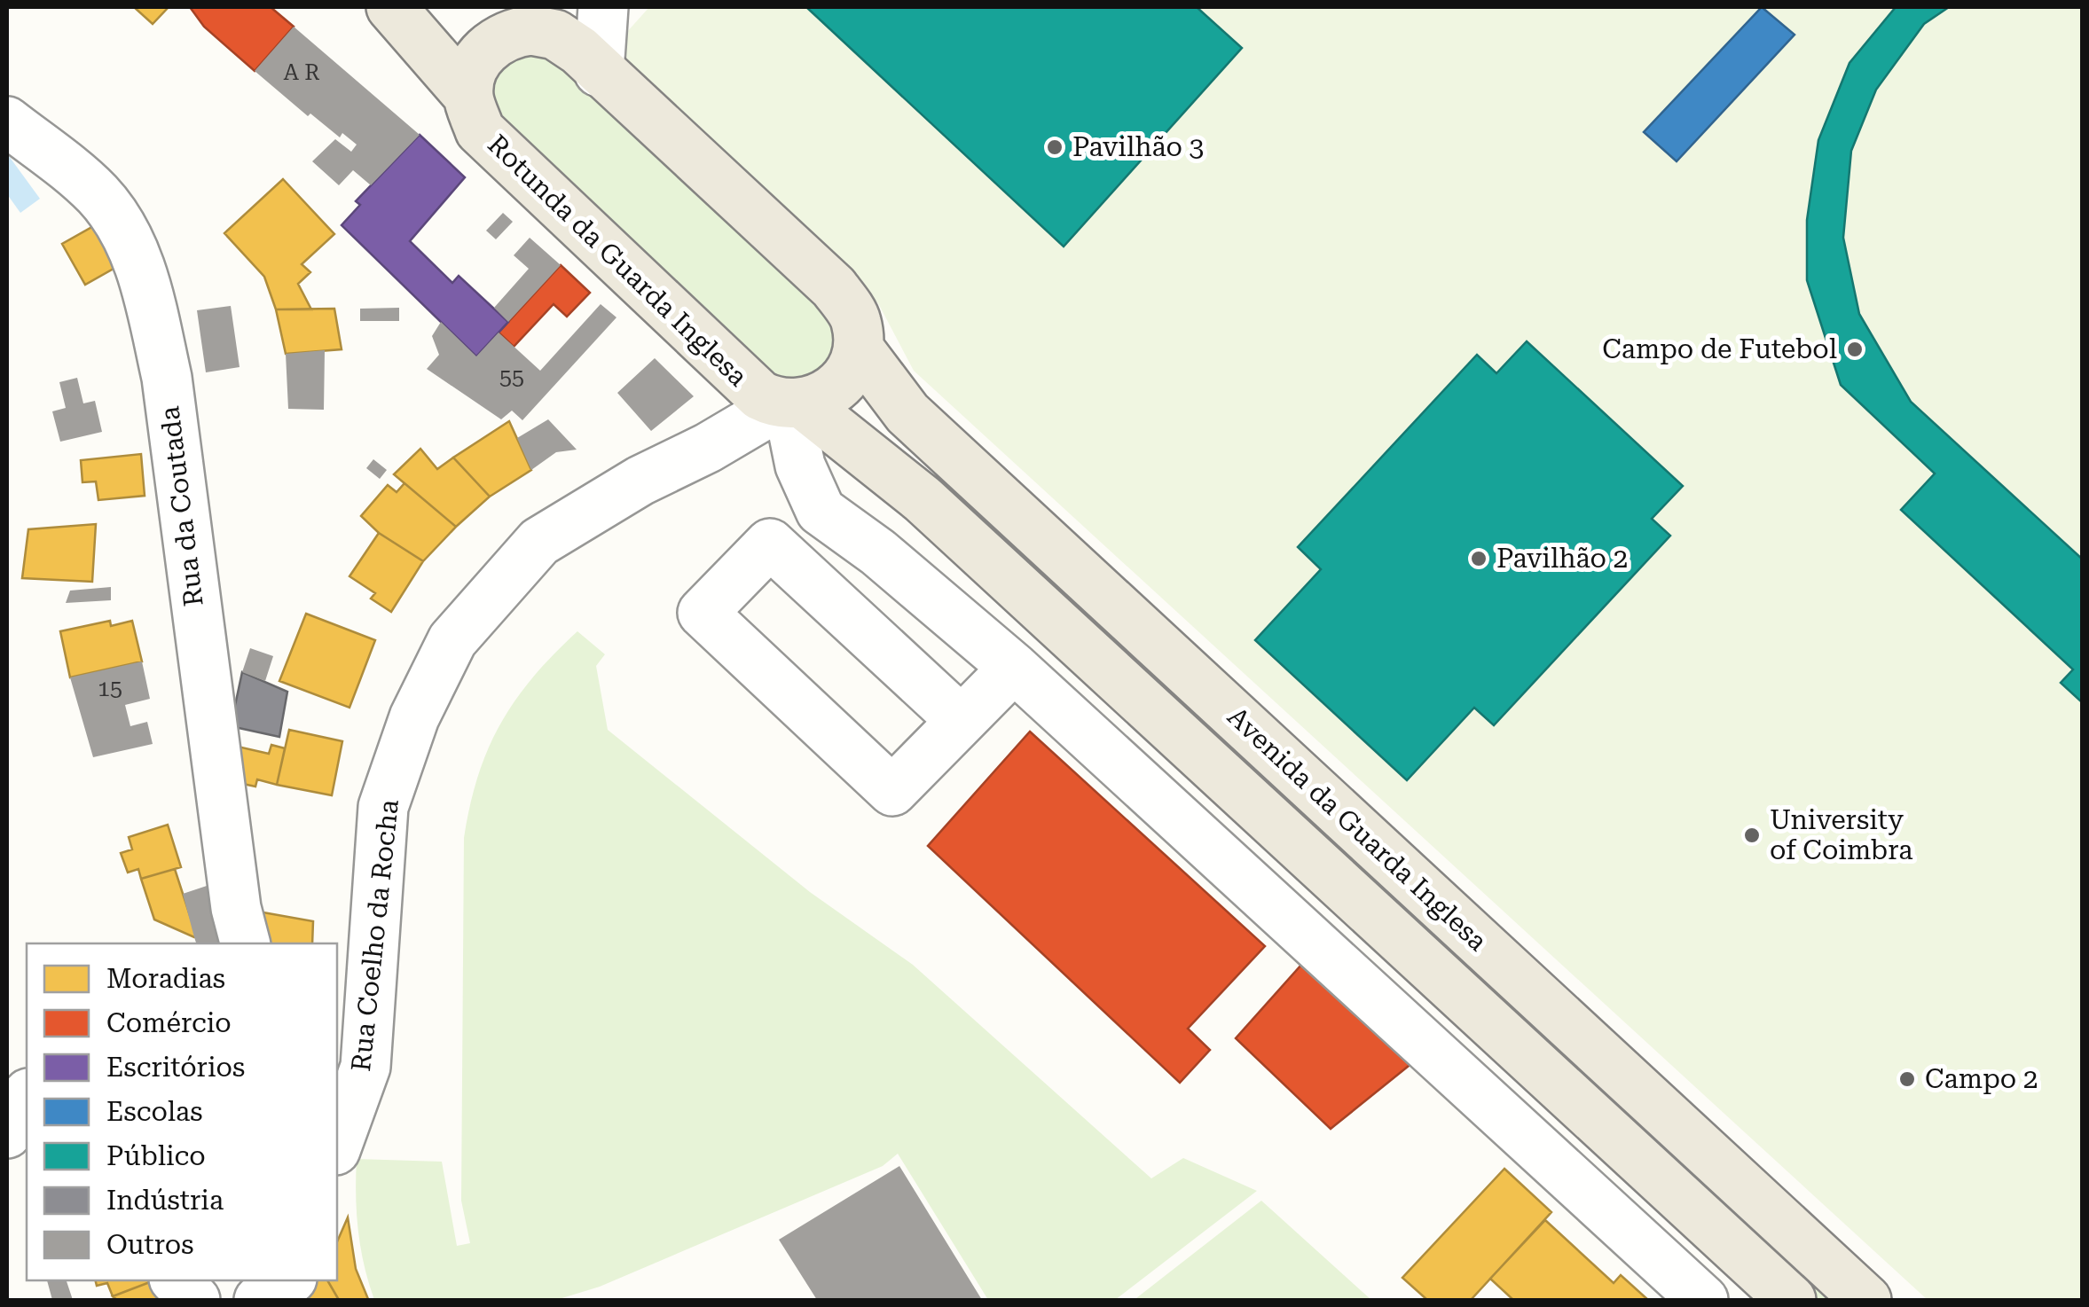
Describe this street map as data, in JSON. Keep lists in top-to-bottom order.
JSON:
{
  "streets": {
    "main road": ["Rotunda da Guarda Inglesa", "Avenida da Guarda Inglesa"],
    "street": ["Rua da Coutada", "Rua Coelho da Rocha"]
  },
  "crossings": [
    ["Rotunda da Guarda Inglesa", "Avenida da Guarda Inglesa"],
    ["Rotunda da Guarda Inglesa", "Rua Coelho da Rocha"],
    ["Avenida da Guarda Inglesa", "Rua Coelho da Rocha"]
  ],
  "places": [
    "Pavilhão 3",
    "Campo de Futebol",
    "Pavilhão 2",
    "University of Coimbra",
    "Campo 2"
  ],
  "house_numbers": ["A R", "55", "15"],
  "legend": [
    "Moradias",
    "Comércio",
    "Escritórios",
    "Escolas",
    "Público",
    "Indústria",
    "Outros"
  ]
}
